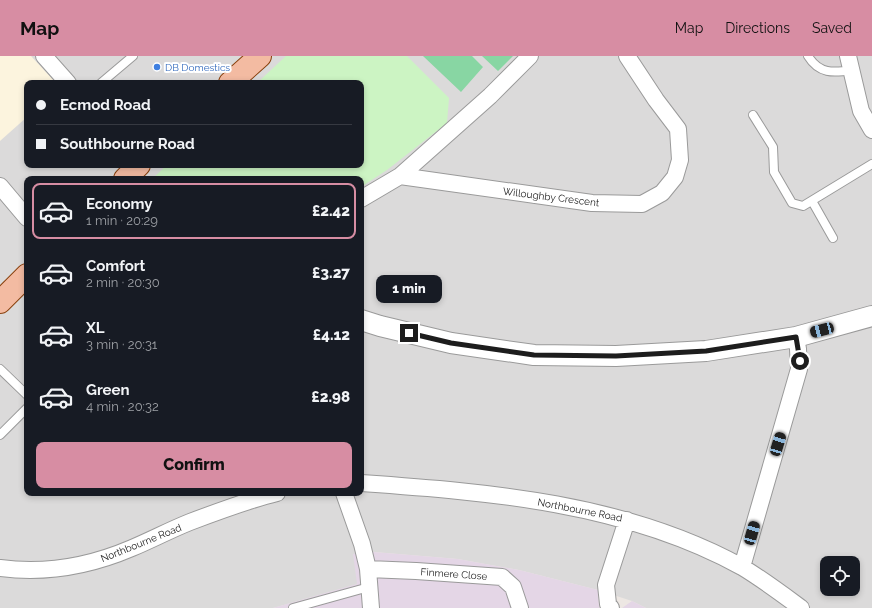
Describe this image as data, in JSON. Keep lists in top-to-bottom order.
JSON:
{
  "streets": {
    "street": ["Willoughby Crescent", "Northbourne Road", "Finmere Close"]
  },
  "places": ["DB Domestics"],
  "page": {
    "header": "Map",
    "nav": ["Map", "Directions", "Saved"],
    "banner": ["Ecmod Road", "Southbourne Road"],
    "list": [
      {
        "name": "Economy",
        "note": "1 min · 20:29",
        "value": "£2.42"
      },
      {
        "name": "Comfort",
        "note": "2 min · 20:30",
        "value": "£3.27"
      },
      {
        "name": "XL",
        "note": "3 min · 20:31",
        "value": "£4.12"
      },
      {
        "name": "Green",
        "note": "4 min · 20:32",
        "value": "£2.98"
      }
    ],
    "bubble": "1 min",
    "buttons": "Confirm"
  }
}
